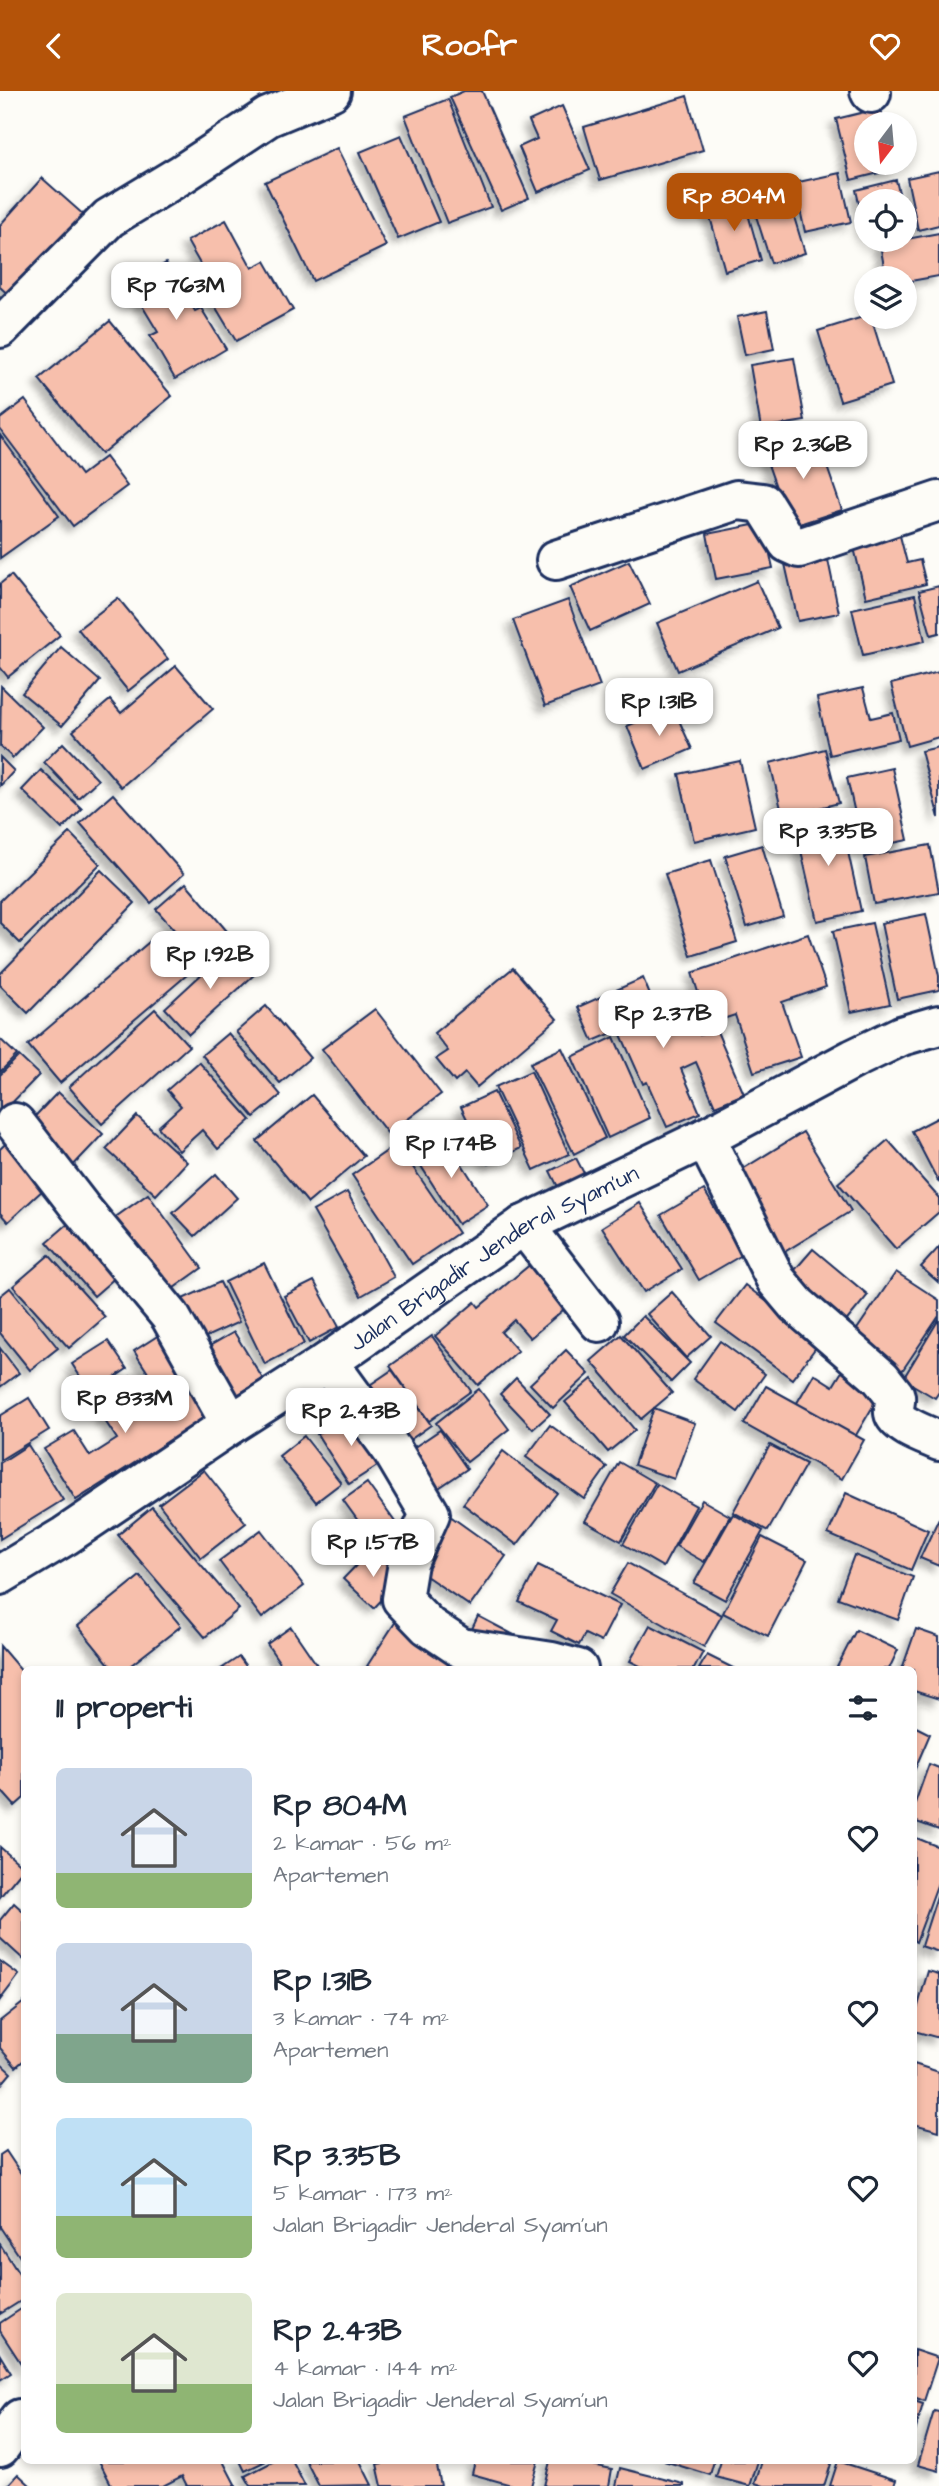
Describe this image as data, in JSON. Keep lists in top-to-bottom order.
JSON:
{
  "streets": {
    "street": ["Jalan Brigadir Jenderal Syam'un"]
  },
  "north": "bottom",
  "page": {
    "header": "Roofr",
    "price": [
      "Rp 804M",
      "Rp 763M",
      "Rp 2.36B",
      "Rp 1.31B",
      "Rp 3.35B",
      "Rp 1.92B",
      "Rp 2.37B",
      "Rp 1.74B",
      "Rp 833M",
      "Rp 2.43B",
      "Rp 1.57B"
    ],
    "heading": "11 properti",
    "list": [
      {
        "name": "Rp 804M",
        "note": "2 kamar · 56 m² · Apartemen"
      },
      {
        "name": "Rp 1.31B",
        "note": "3 kamar · 74 m² · Apartemen"
      },
      {
        "name": "Rp 3.35B",
        "note": "5 kamar · 173 m² · Jalan Brigadir Jenderal Syam'un"
      },
      {
        "name": "Rp 2.43B",
        "note": "4 kamar · 144 m² · Jalan Brigadir Jenderal Syam'un"
      }
    ]
  }
}
